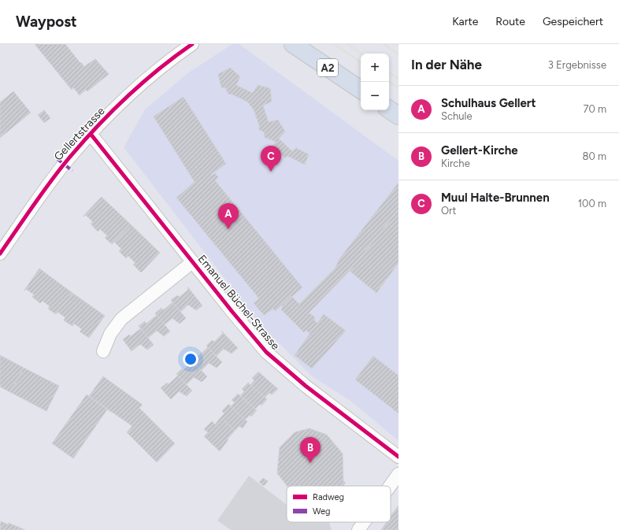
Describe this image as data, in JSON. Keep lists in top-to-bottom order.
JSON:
{
  "streets": {
    "highway": ["A2"],
    "street": ["Gellertstrasse", "Emanuel Büchel-Strasse"]
  },
  "crossings": [
    ["Gellertstrasse", "Emanuel Büchel-Strasse"]
  ],
  "legend": ["Radweg", "Weg"],
  "page": {
    "header": "Waypost",
    "nav": ["Karte", "Route", "Gespeichert"],
    "heading": ["In der Nähe", "3 Ergebnisse"],
    "map_buttons": ["+", "−"],
    "list": [
      {
        "mark": "A",
        "name": "Schulhaus Gellert",
        "note": "Schule",
        "value": "70 m"
      },
      {
        "mark": "B",
        "name": "Gellert-Kirche",
        "note": "Kirche",
        "value": "80 m"
      },
      {
        "mark": "C",
        "name": "Muul Halte-Brunnen",
        "note": "Ort",
        "value": "100 m"
      }
    ],
    "pins": ["C", "A", "B"]
  }
}
